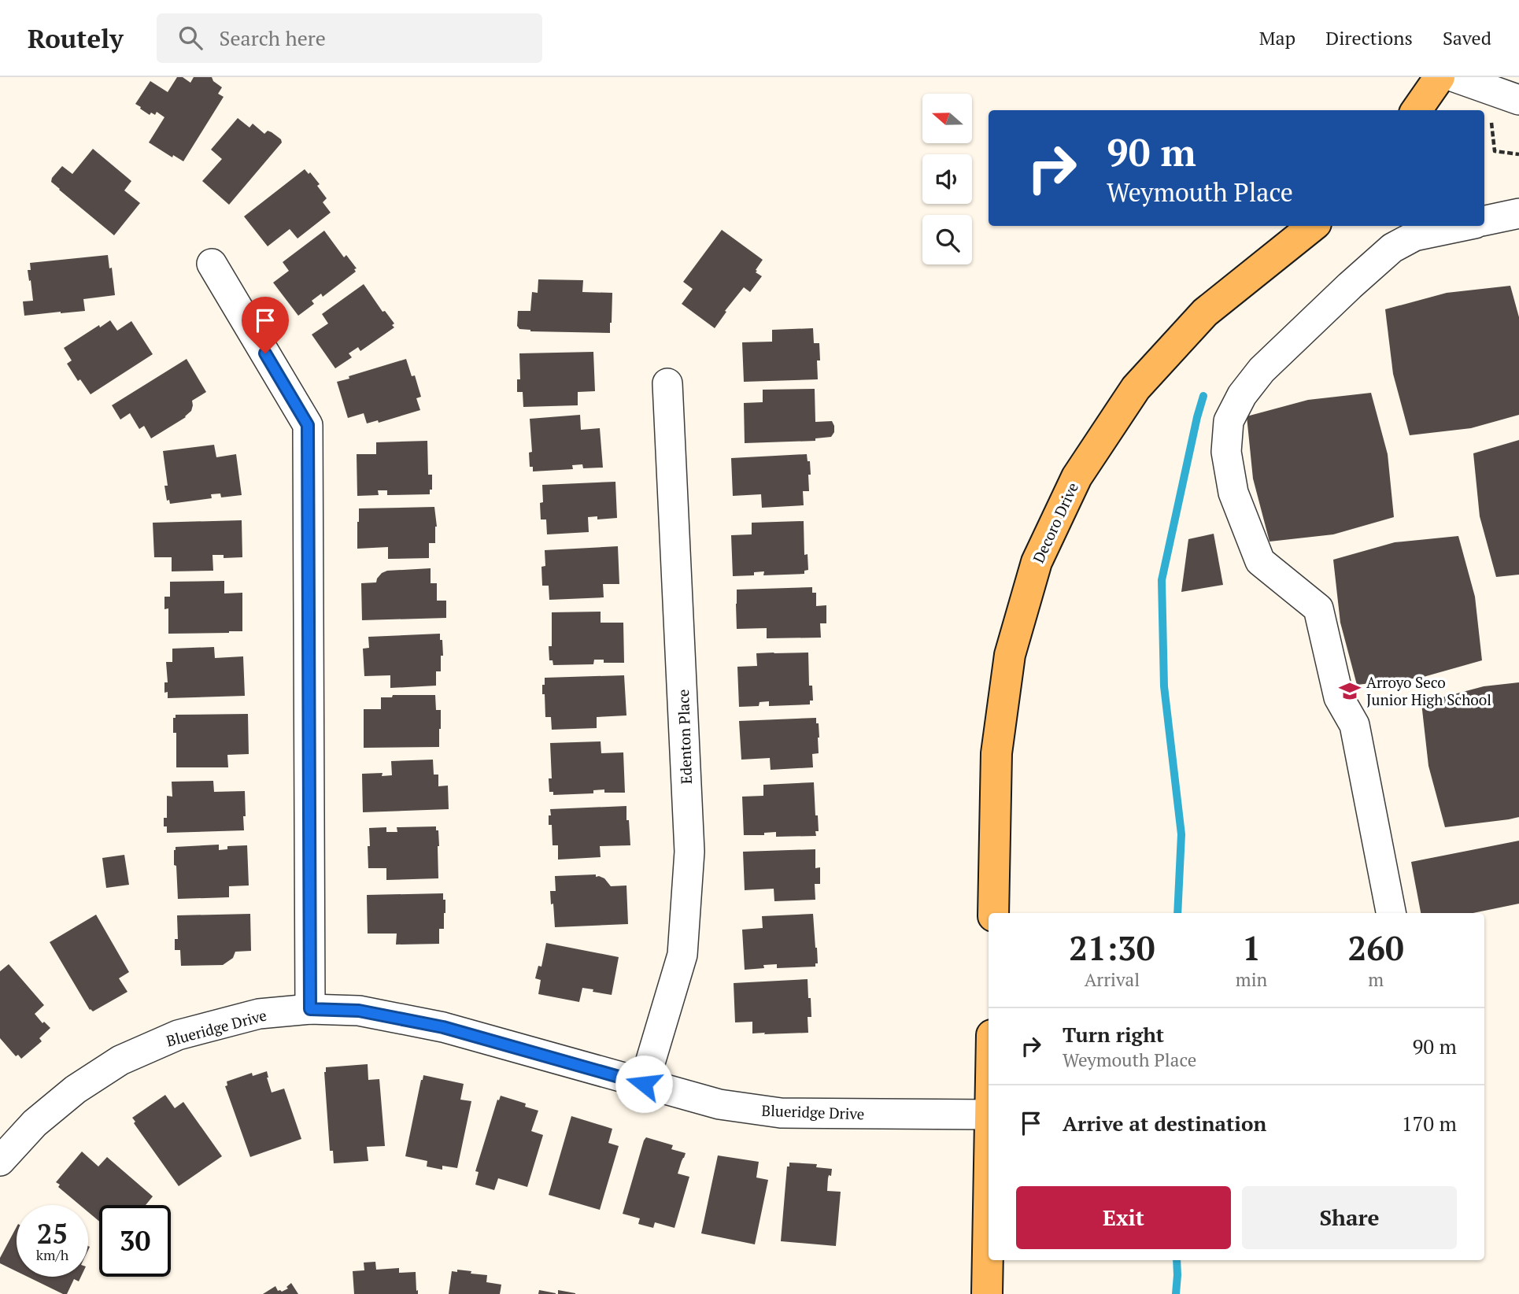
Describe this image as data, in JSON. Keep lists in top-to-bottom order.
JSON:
{
  "streets": {
    "main road": ["Decoro Drive"],
    "street": ["Edenton Place", "Blueridge Drive"]
  },
  "crossings": [
    ["Edenton Place", "Blueridge Drive"]
  ],
  "places": {
    "school or university": ["Arroyo Seco Junior High School"]
  },
  "north": "left",
  "page": {
    "header": "Routely",
    "search": "Search here",
    "nav": ["Map", "Directions", "Saved"],
    "turn": ["90 m", "Weymouth Place"],
    "eta": [
      "21:30",
      "Arrival",
      "1",
      "min",
      "260",
      "m"
    ],
    "list": [
      {
        "name": "Turn right",
        "note": "Weymouth Place",
        "value": "90 m"
      },
      {
        "name": "Arrive at destination",
        "value": "170 m"
      }
    ],
    "buttons": ["Exit", "Share"],
    "speed": "25 km/h",
    "limit": "30"
  }
}
